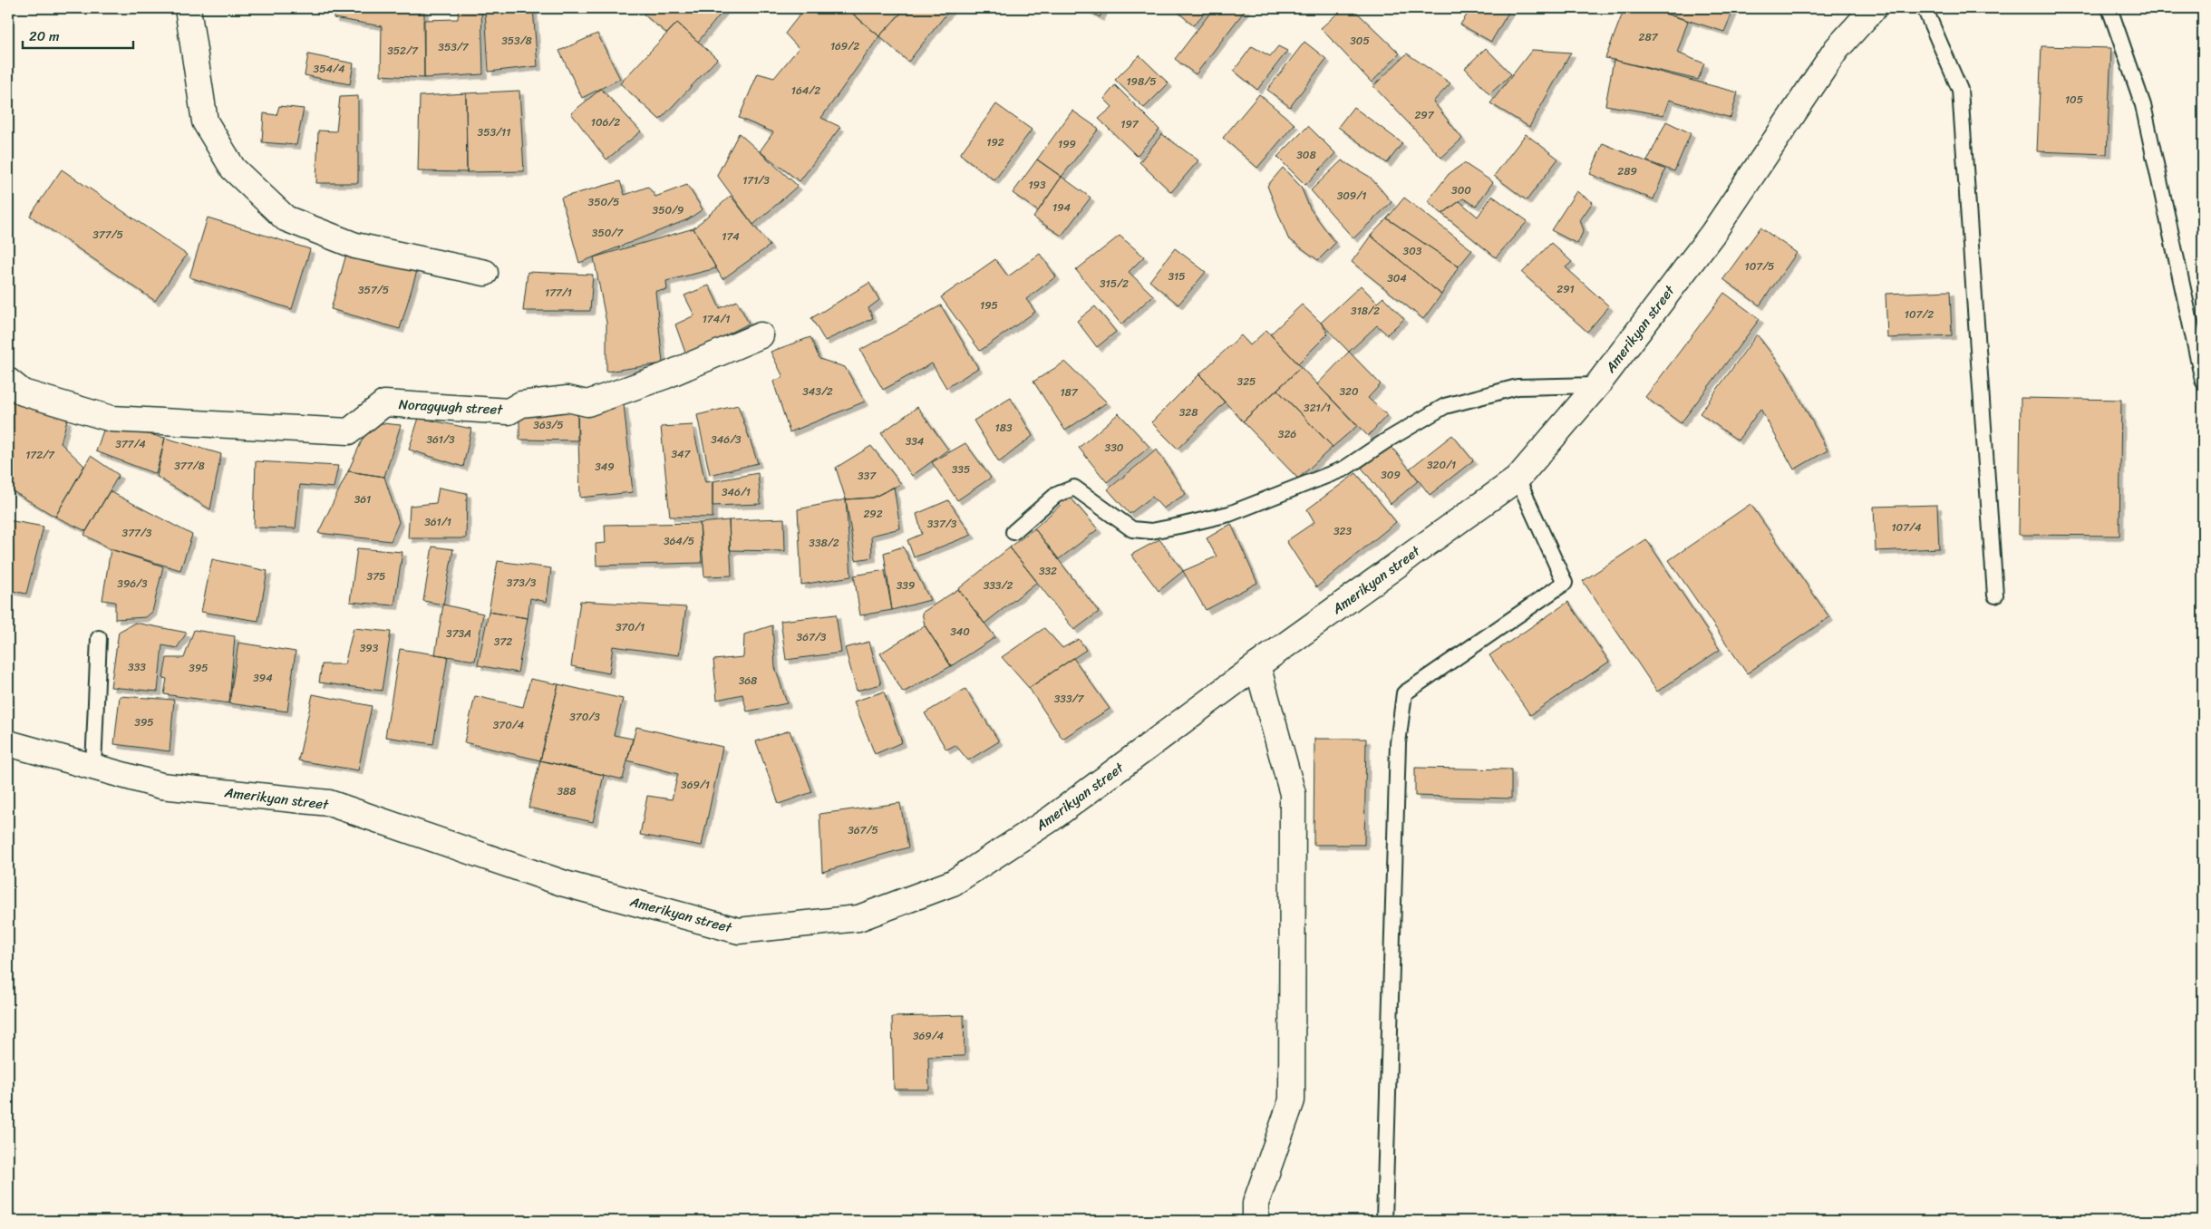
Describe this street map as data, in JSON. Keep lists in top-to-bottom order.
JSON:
{
  "streets": {
    "street": ["Amerikyan street", "Noragyugh street"]
  },
  "house_numbers": [
    "287",
    "353/8",
    "305",
    "169/2",
    "353/7",
    "352/7",
    "354/4",
    "198/5",
    "164/2",
    "105",
    "297",
    "106/2",
    "197",
    "353/11",
    "192",
    "199",
    "308",
    "289",
    "171/3",
    "193",
    "300",
    "309/1",
    "350/5",
    "194",
    "350/9",
    "350/7",
    "377/5",
    "174",
    "303",
    "107/5",
    "315",
    "304",
    "315/2",
    "291",
    "357/5",
    "177/1",
    "195",
    "318/2",
    "107/2",
    "174/1",
    "325",
    "343/2",
    "320",
    "187",
    "321/1",
    "328",
    "363/5",
    "183",
    "326",
    "361/3",
    "346/3",
    "334",
    "377/4",
    "330",
    "347",
    "172/7",
    "320/1",
    "377/8",
    "349",
    "335",
    "309",
    "337",
    "346/1",
    "361",
    "292",
    "361/1",
    "337/3",
    "107/4",
    "323",
    "377/3",
    "364/5",
    "338/2",
    "332",
    "375",
    "373/3",
    "396/3",
    "339",
    "333/2",
    "370/1",
    "340",
    "373A",
    "367/3",
    "372",
    "393",
    "333",
    "395",
    "394",
    "368",
    "333/7",
    "370/3",
    "395",
    "370/4",
    "369/1",
    "388",
    "367/5",
    "369/4"
  ],
  "scale_bar": "20 m"
}
